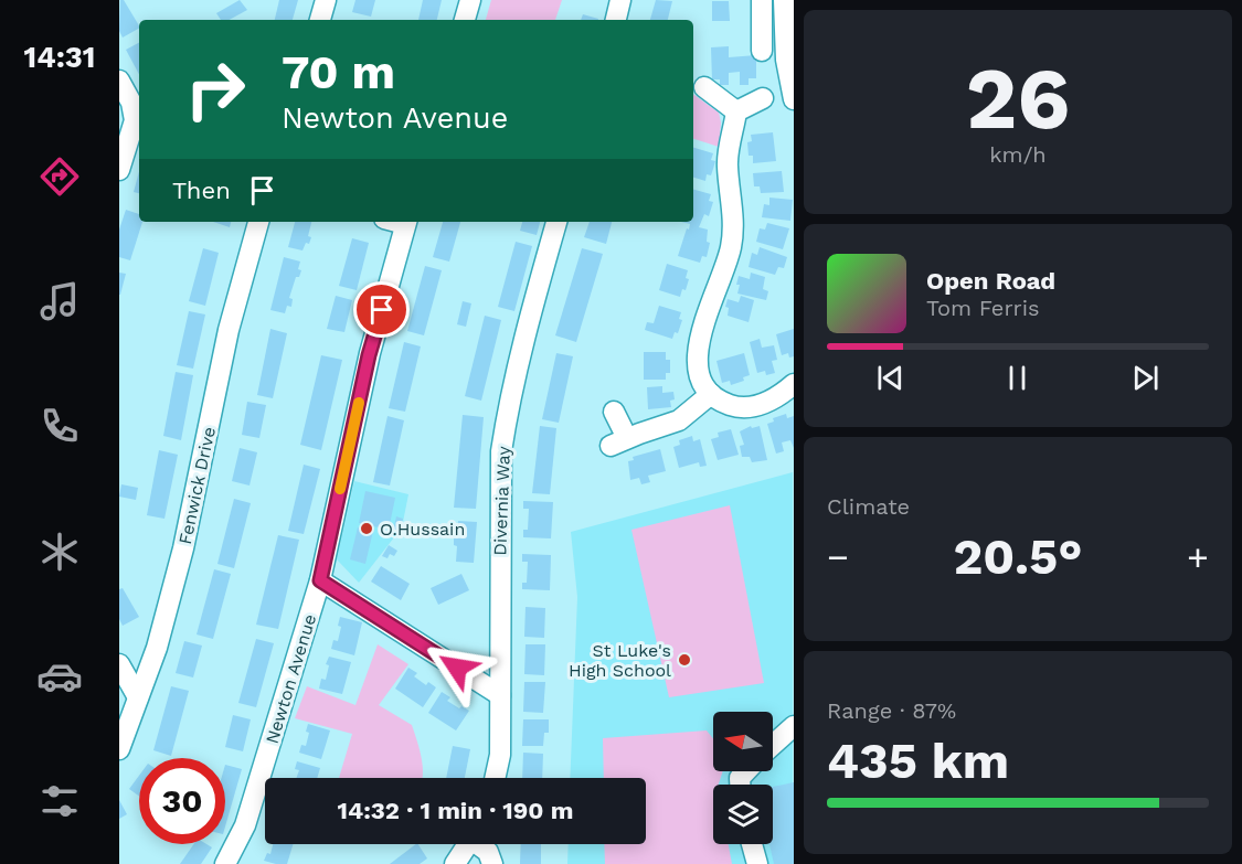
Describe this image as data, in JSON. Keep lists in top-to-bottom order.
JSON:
{
  "streets": {
    "street": ["Fenwick Drive", "Divernia Way", "Newton Avenue"]
  },
  "places": ["O.Hussain", "St Luke's High School"],
  "north": "left",
  "page": {
    "tabs": "14:31",
    "tile": [
      ["26", "km/h"],
      "Climate",
      ["Range · 87%", "435 km"]
    ],
    "turn": ["70 m", "Newton Avenue"],
    "then": "Then",
    "song": ["Open Road", "Tom Ferris"],
    "heat": ["−", "20.5°", "+"],
    "limit": "30",
    "trip": "14:32 · 1 min · 190 m"
  }
}
